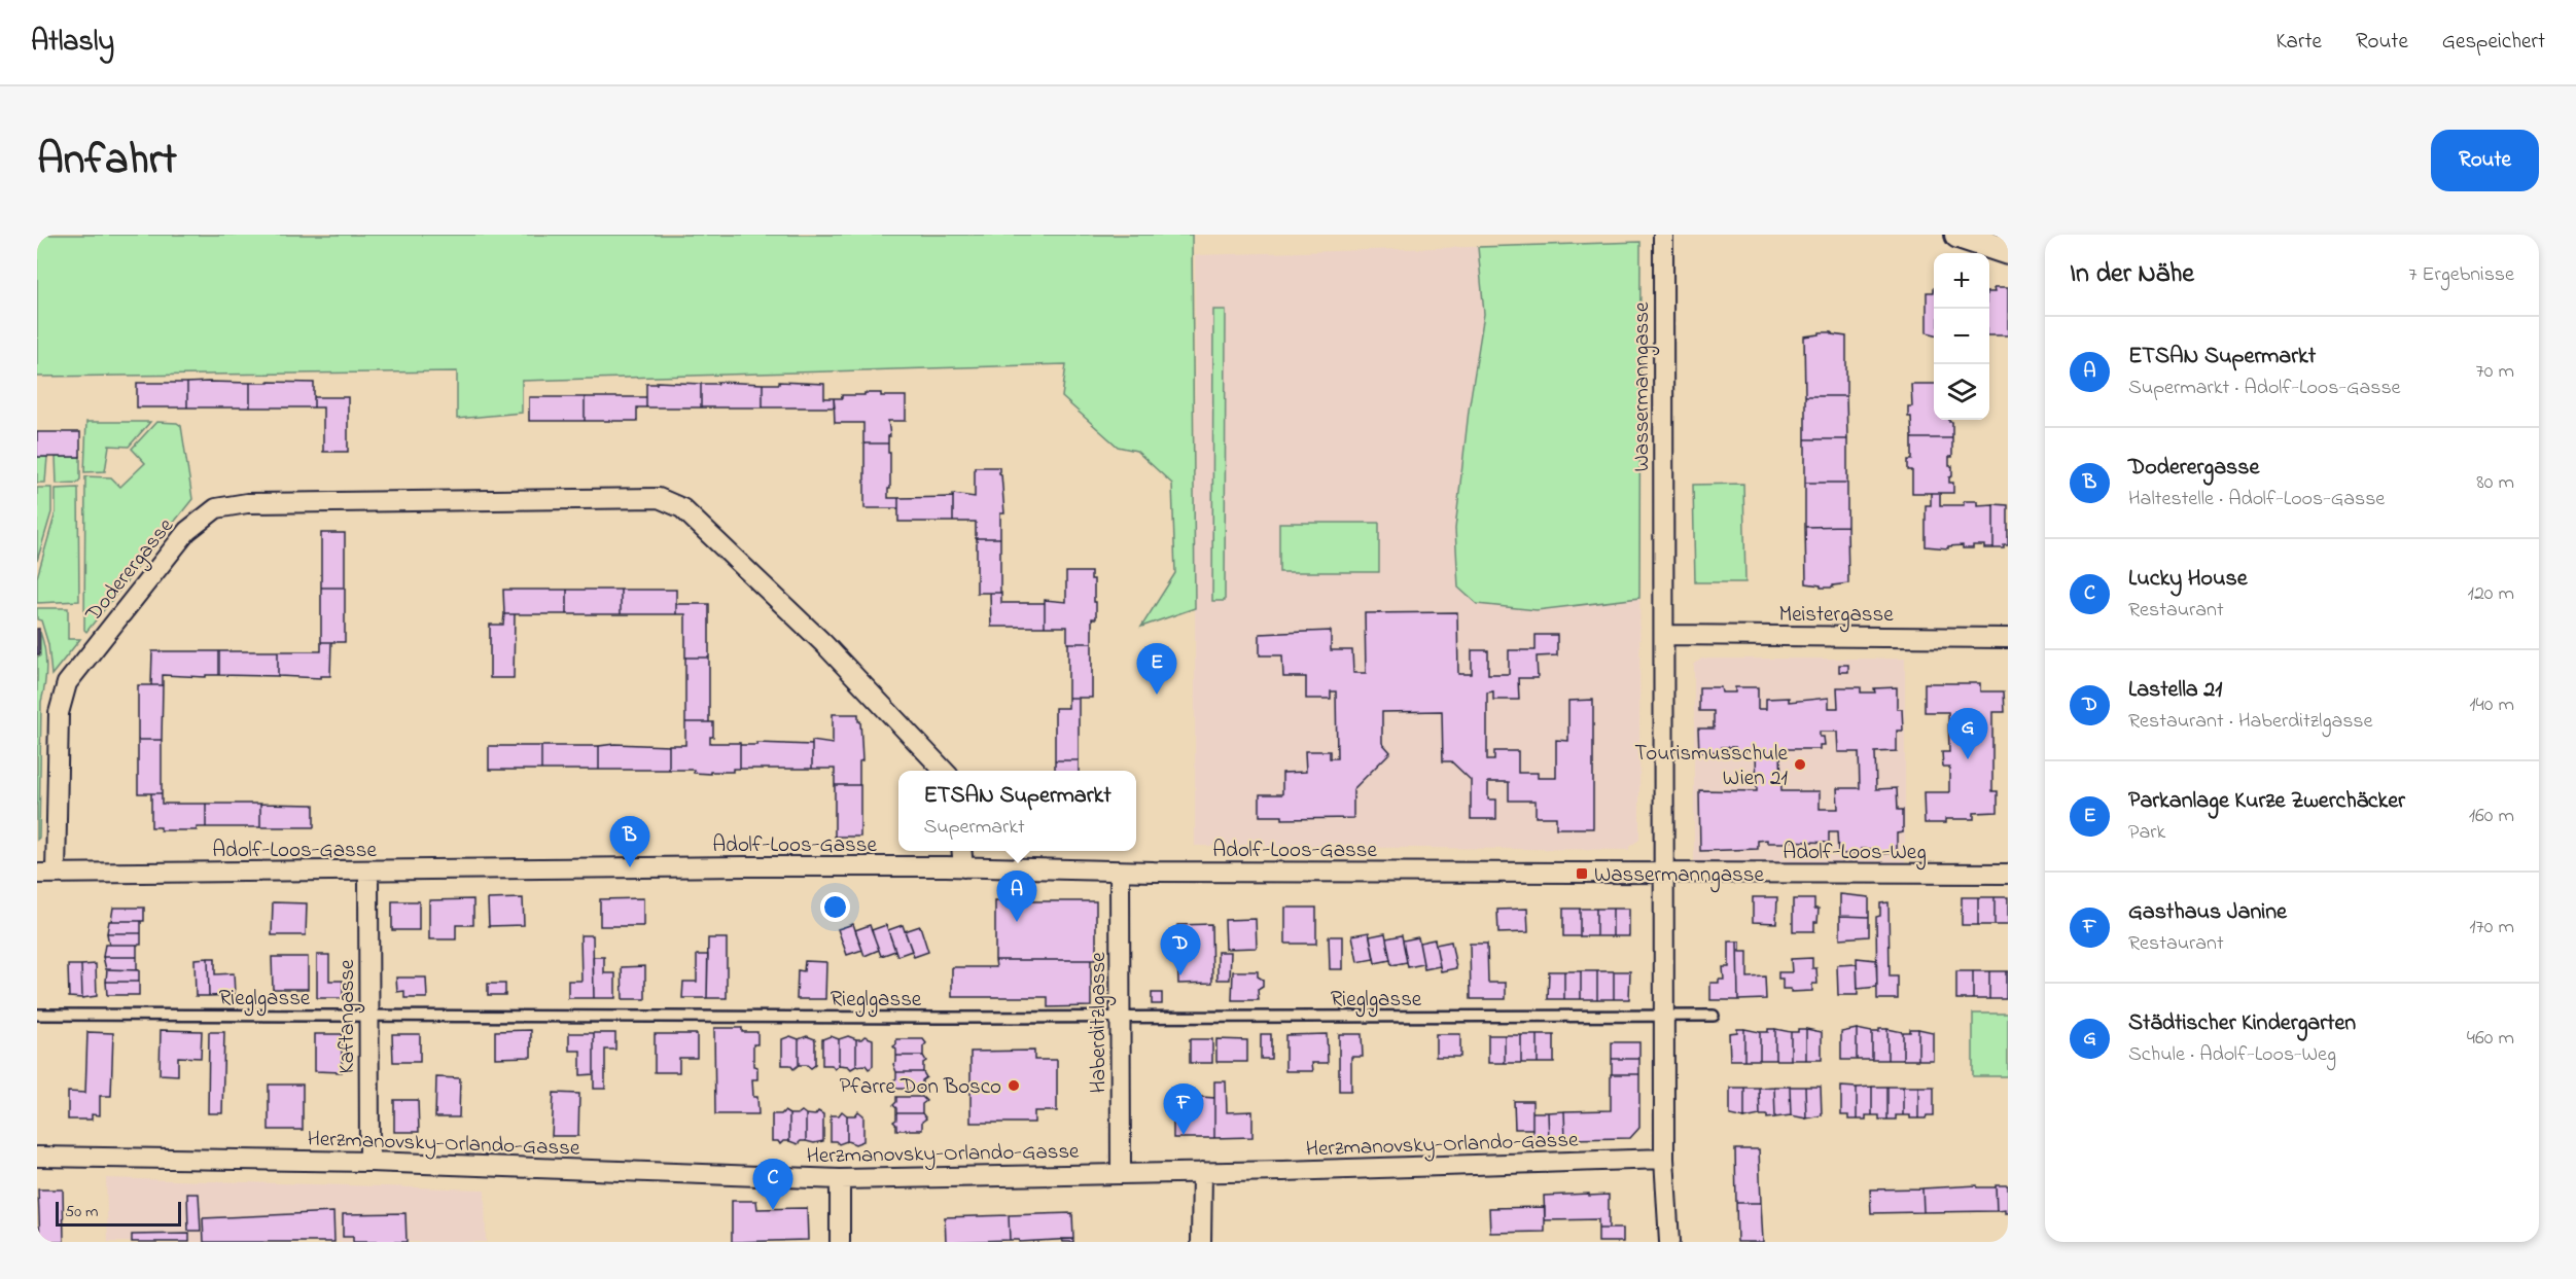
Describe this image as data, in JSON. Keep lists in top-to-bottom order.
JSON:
{
  "streets": {
    "street": [
      "Wassermanngasse",
      "Doderergasse",
      "Meistergasse",
      "Adolf-Loos-Gasse",
      "Adolf-Loos-Weg",
      "Kaftangasse",
      "Haberditzlgasse",
      "Herzmanovsky-Orlando-Gasse"
    ],
    "lane": ["Rieglgasse"]
  },
  "crossings": [
    ["Wassermanngasse", "Meistergasse"],
    ["Wassermanngasse", "Adolf-Loos-Gasse"],
    ["Wassermanngasse", "Adolf-Loos-Weg"],
    ["Wassermanngasse", "Rieglgasse"],
    ["Wassermanngasse", "Herzmanovsky-Orlando-Gasse"],
    ["Doderergasse", "Adolf-Loos-Gasse"],
    ["Adolf-Loos-Gasse", "Adolf-Loos-Weg"],
    ["Adolf-Loos-Gasse", "Kaftangasse"],
    ["Adolf-Loos-Gasse", "Haberditzlgasse"],
    ["Rieglgasse", "Kaftangasse"],
    ["Rieglgasse", "Haberditzlgasse"],
    ["Kaftangasse", "Herzmanovsky-Orlando-Gasse"],
    ["Haberditzlgasse", "Herzmanovsky-Orlando-Gasse"]
  ],
  "places": {
    "other": ["Tourismusschule Wien 21", "Pfarre Don Bosco"],
    "transit": ["Wassermanngasse"]
  },
  "scale_bar": "50 m",
  "page": {
    "header": "Atlasly",
    "nav": ["Karte", "Route", "Gespeichert"],
    "title": "Anfahrt",
    "buttons": "Route",
    "heading": ["In der Nähe", "7 Ergebnisse"],
    "map_buttons": ["+", "−"],
    "list": [
      {
        "mark": "A",
        "name": "ETSAN Supermarkt",
        "note": "Supermarkt · Adolf-Loos-Gasse",
        "value": "70 m"
      },
      {
        "mark": "B",
        "name": "Doderergasse",
        "note": "Haltestelle · Adolf-Loos-Gasse",
        "value": "80 m"
      },
      {
        "mark": "C",
        "name": "Lucky House",
        "note": "Restaurant",
        "value": "120 m"
      },
      {
        "mark": "D",
        "name": "Lastella 21",
        "note": "Restaurant · Haberditzlgasse",
        "value": "140 m"
      },
      {
        "mark": "E",
        "name": "Parkanlage Kurze Zwerchäcker",
        "note": "Park",
        "value": "160 m"
      },
      {
        "mark": "F",
        "name": "Gasthaus Janine",
        "note": "Restaurant",
        "value": "170 m"
      },
      {
        "mark": "G",
        "name": "Städtischer Kindergarten",
        "note": "Schule · Adolf-Loos-Weg",
        "value": "460 m"
      }
    ],
    "pins": [
      "E",
      "G",
      "B",
      "A",
      "D",
      "F",
      "C"
    ],
    "popup": ["ETSAN Supermarkt", "Supermarkt"],
    "scale": "50 m"
  }
}
